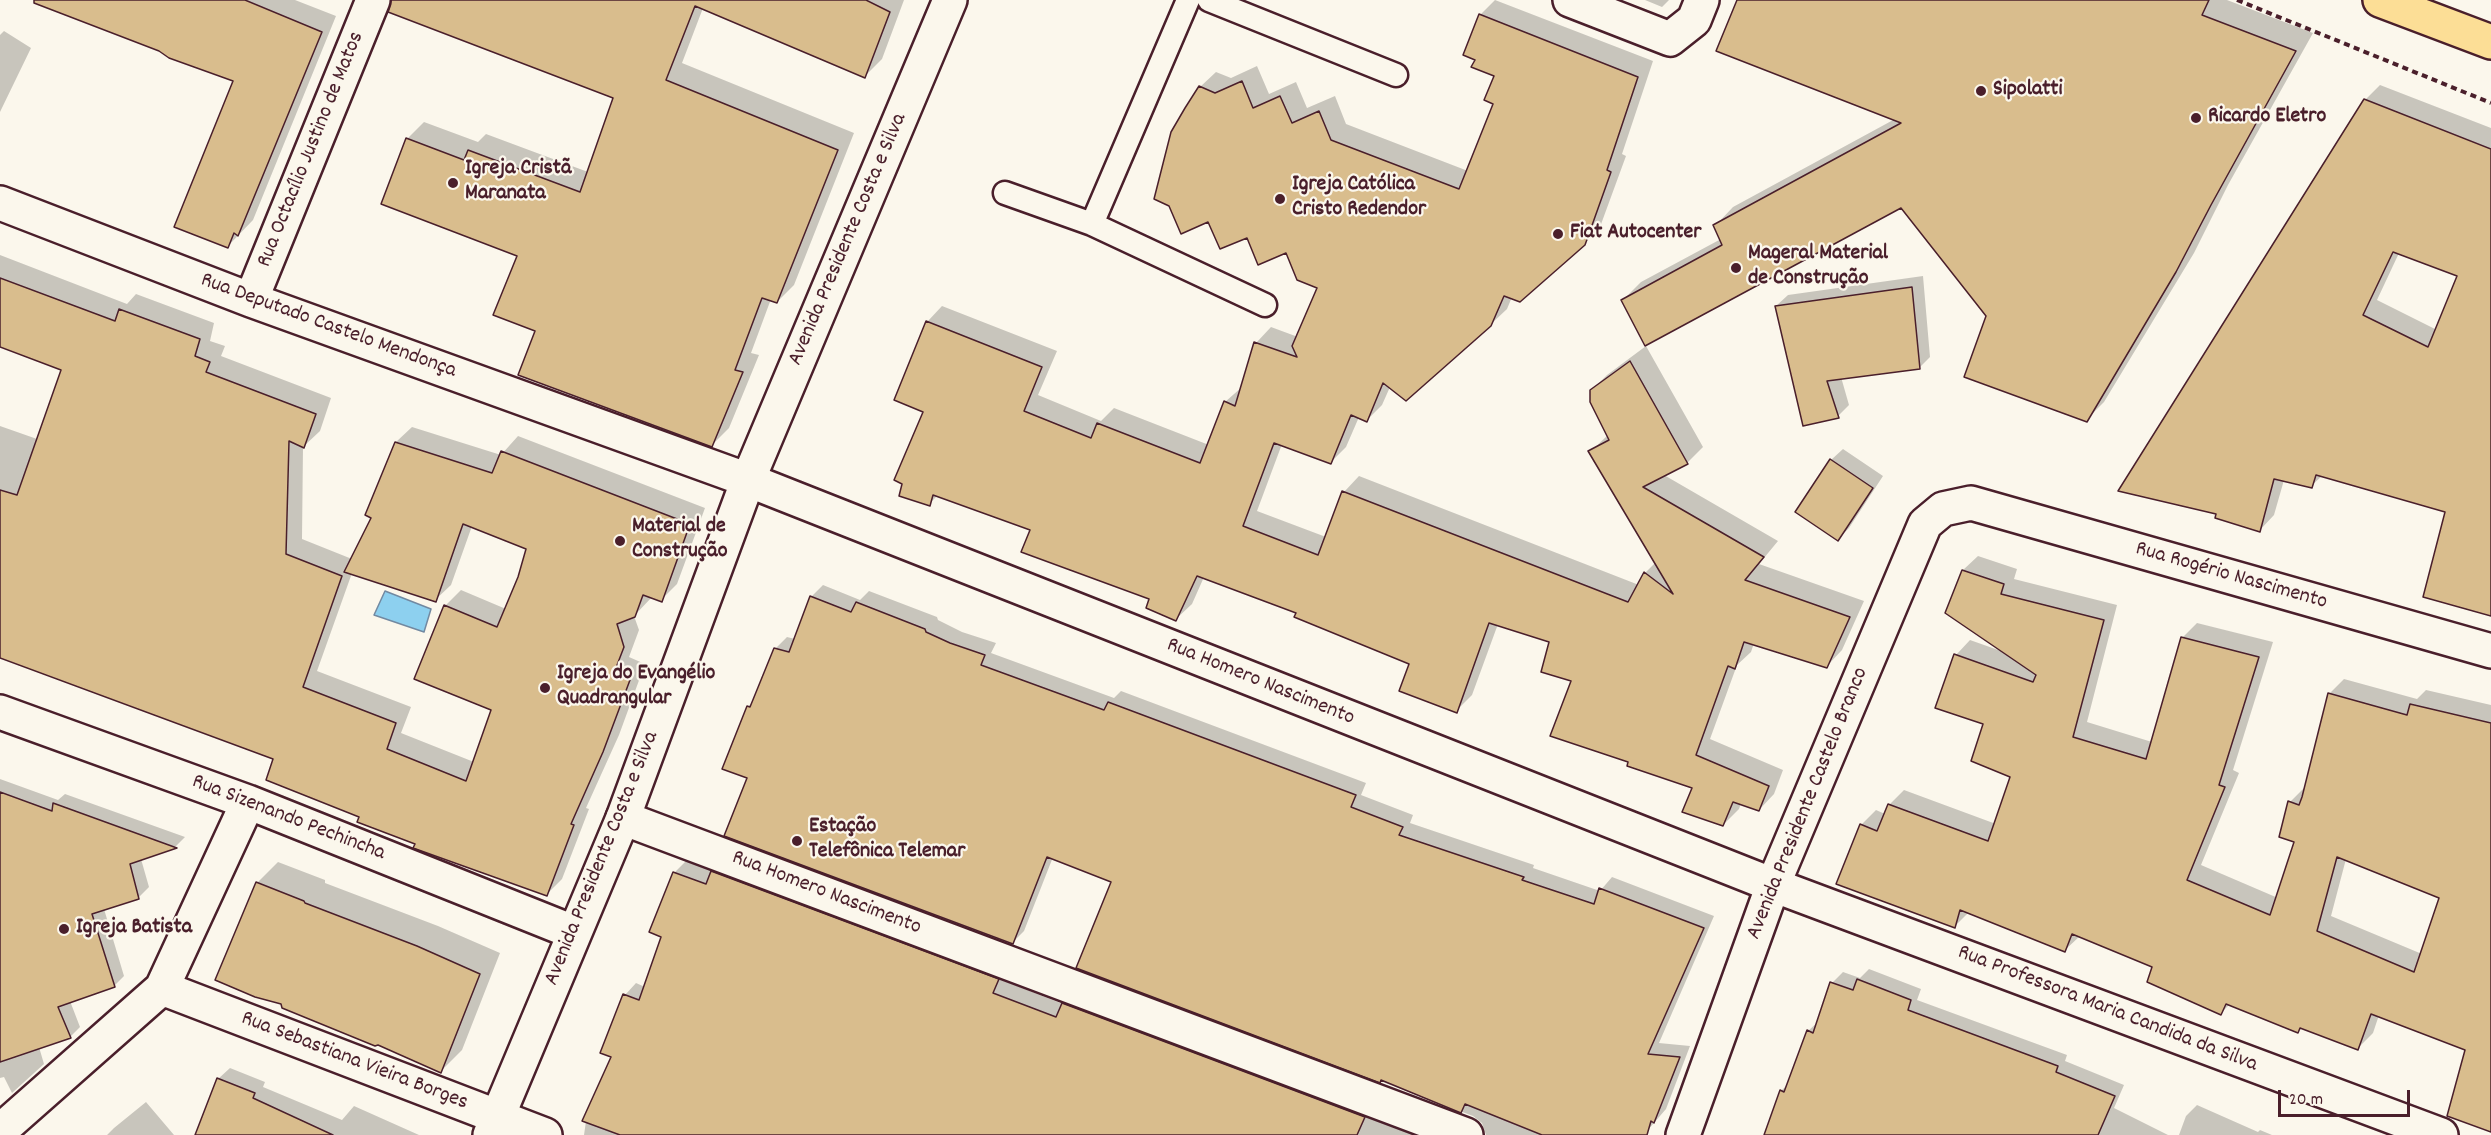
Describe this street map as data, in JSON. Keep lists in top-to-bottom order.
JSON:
{
  "streets": {
    "street": [
      "Rua Octacílio Justino de Matos",
      "Avenida Presidente Costa e Silva",
      "Rua Deputado Castelo Mendonça",
      "Rua Rogério Nascimento",
      "Rua Homero Nascimento",
      "Avenida Presidente Castelo Branco",
      "Rua Sizenando Pechincha",
      "Rua Professora Maria Candida da Silva",
      "Rua Sebastiana Vieira Borges"
    ]
  },
  "crossings": [
    ["Rua Octacílio Justino de Matos", "Rua Deputado Castelo Mendonça"],
    ["Avenida Presidente Costa e Silva", "Rua Deputado Castelo Mendonça"],
    ["Avenida Presidente Costa e Silva", "Rua Homero Nascimento"],
    ["Avenida Presidente Costa e Silva", "Rua Sizenando Pechincha"],
    ["Avenida Presidente Costa e Silva", "Rua Sebastiana Vieira Borges"],
    ["Rua Deputado Castelo Mendonça", "Rua Homero Nascimento"],
    ["Rua Rogério Nascimento", "Avenida Presidente Castelo Branco"],
    ["Rua Homero Nascimento", "Avenida Presidente Castelo Branco"],
    ["Rua Homero Nascimento", "Rua Professora Maria Candida da Silva"],
    ["Avenida Presidente Castelo Branco", "Rua Professora Maria Candida da Silva"]
  ],
  "places": [
    "Sipolatti",
    "Ricardo Eletro",
    "Igreja Cristã Maranata",
    "Igreja Católica Cristo Redendor",
    "Fiat Autocenter",
    "Mageral Material de Construção",
    "Material de Construção",
    "Igreja do Evangélio Quadrangular",
    "Estação Telefônica Telemar",
    "Igreja Batista"
  ],
  "scale_bar": "20 m"
}
